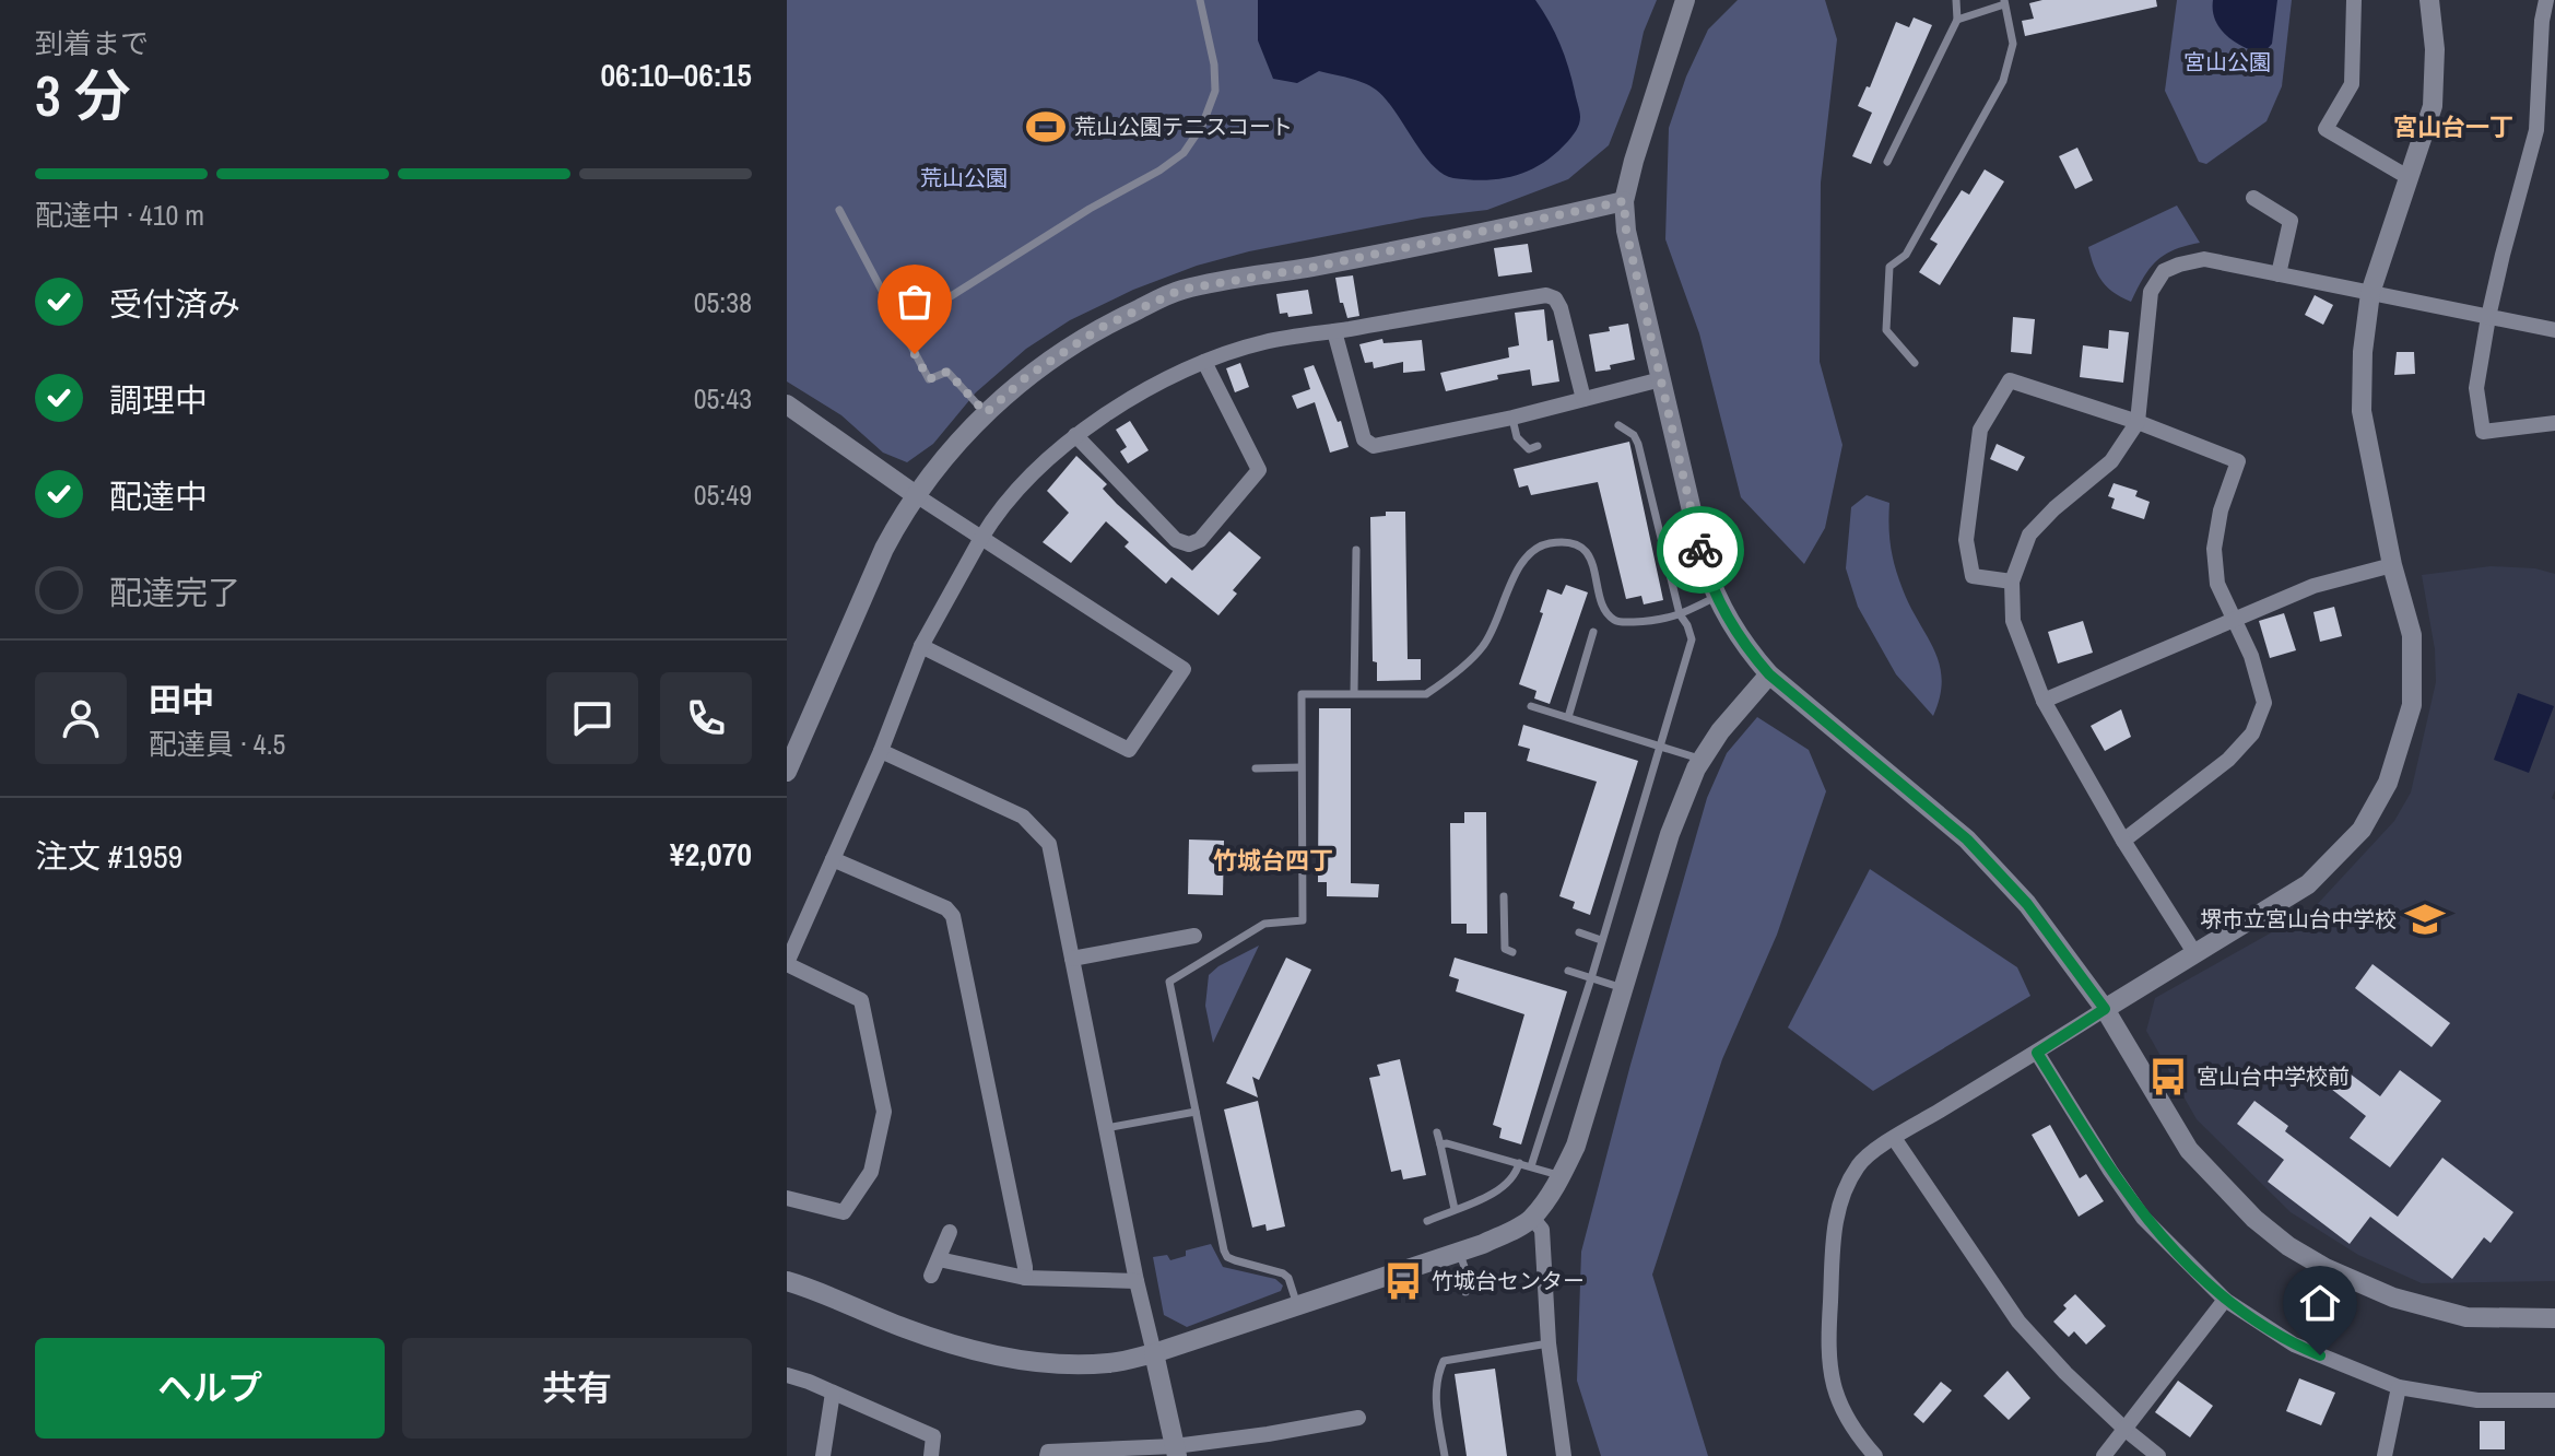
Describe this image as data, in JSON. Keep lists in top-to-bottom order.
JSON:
{
  "districts": ["宮山台一丁", "竹城台四丁"],
  "parks": ["宮山公園", "荒山公園"],
  "places": {
    "sports": ["荒山公園テニスコート"],
    "school or university": ["堺市立宮山台中学校"],
    "bus stop": ["宮山台中学校前", "竹城台センター"]
  },
  "page": {
    "heading": ["3 分", "到着まで", "06:10–06:15"],
    "panel": [
      "田中",
      "配達員 · 4.5",
      "注文 #1959",
      "¥2,070"
    ],
    "bar": "配達中 · 410 m",
    "list": [
      ["受付済み", "05:38"],
      ["調理中", "05:43"],
      ["配達中", "05:49"],
      "配達完了"
    ],
    "buttons": ["ヘルプ", "共有"]
  }
}
